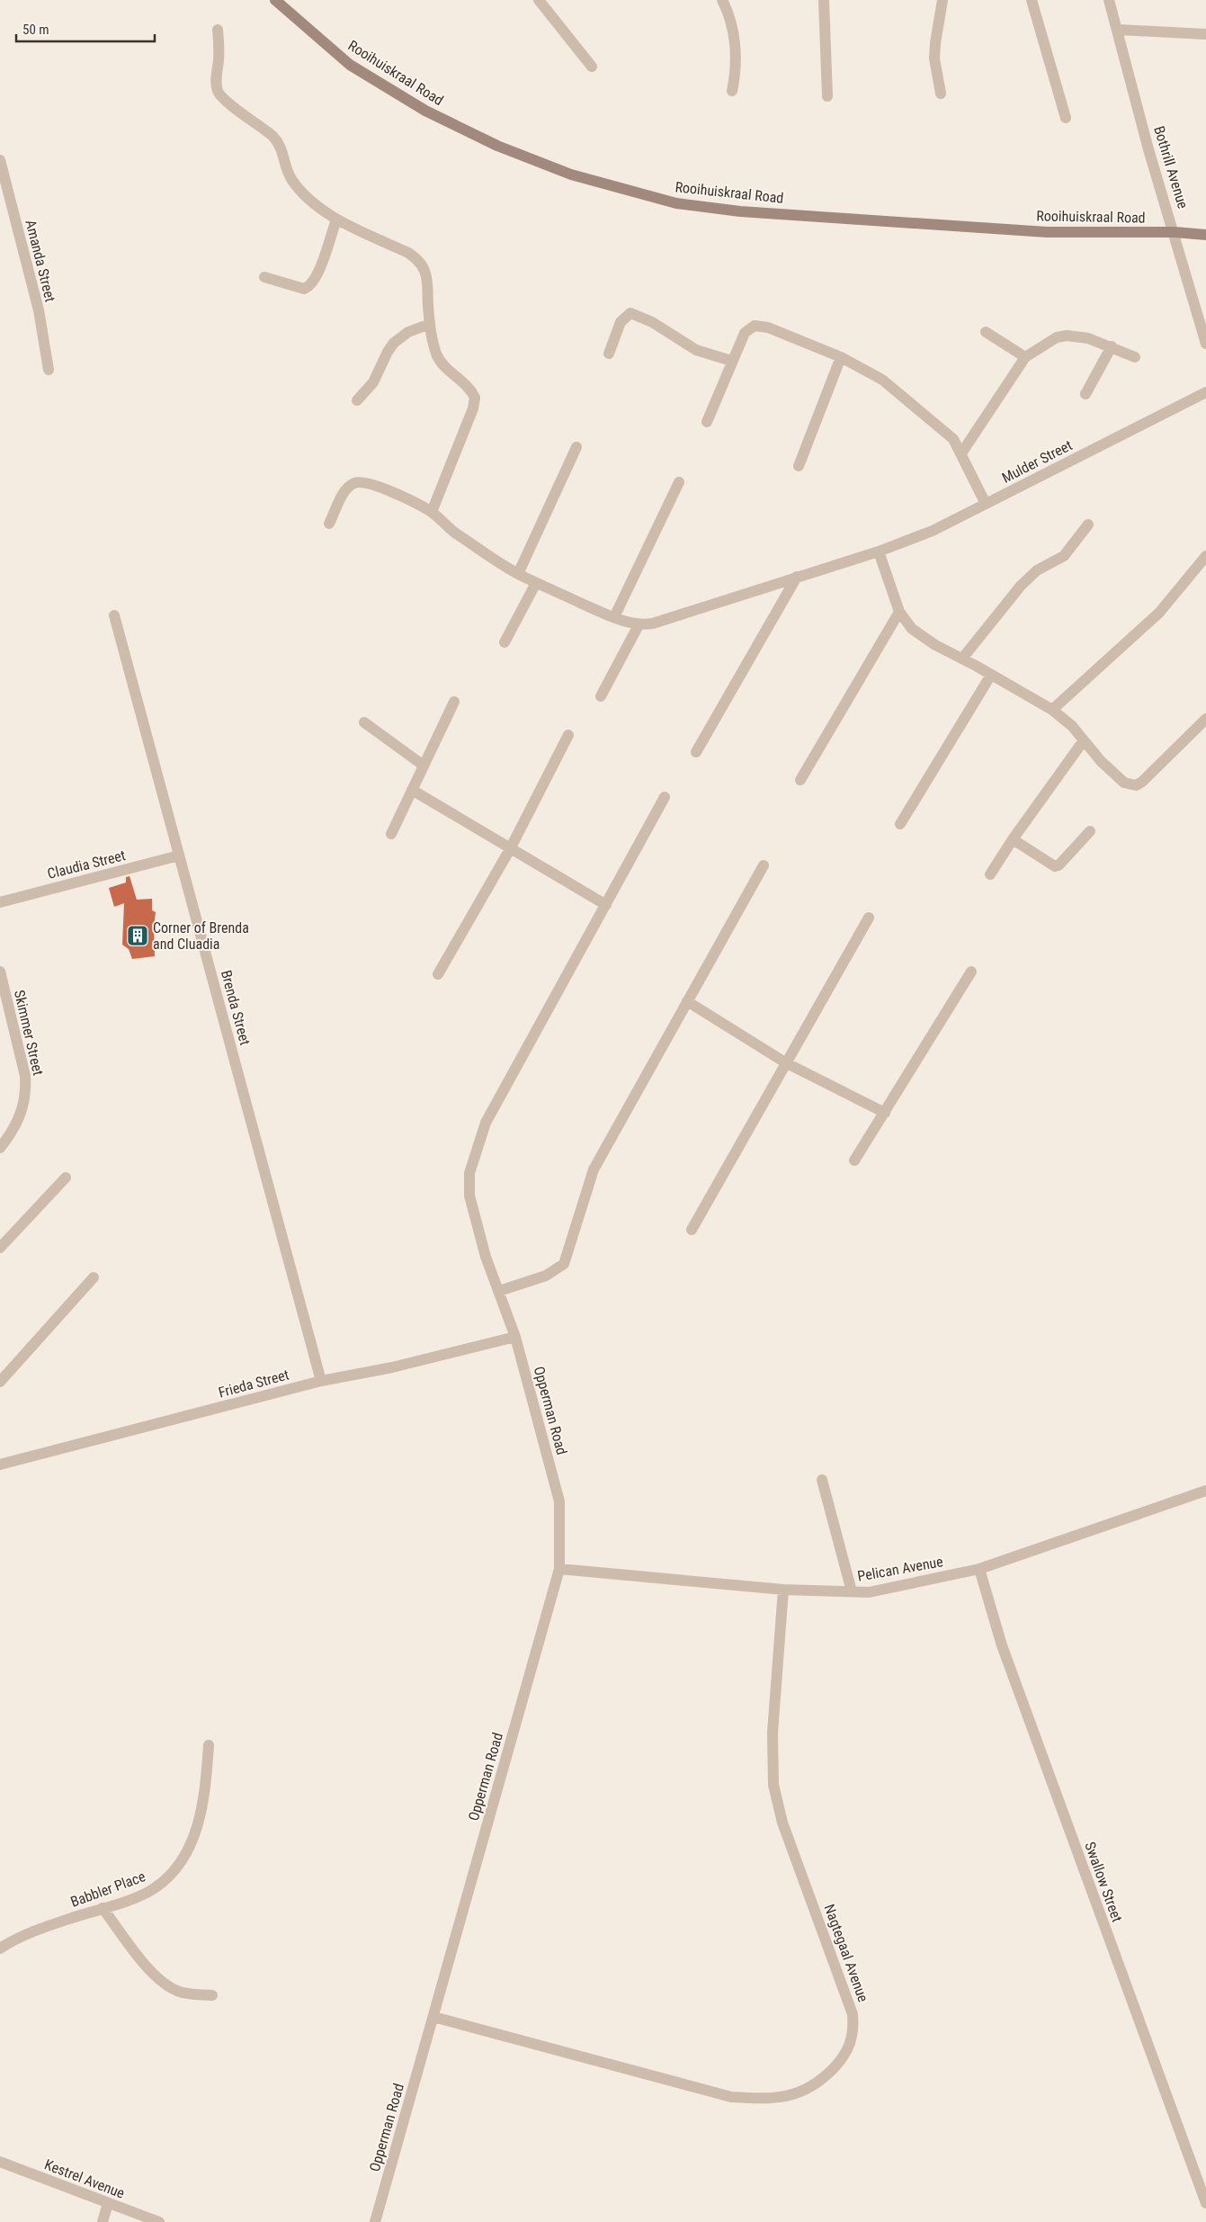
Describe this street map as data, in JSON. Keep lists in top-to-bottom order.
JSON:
{
  "streets": {
    "main road": ["Rooihuiskraal Road"],
    "street": [
      "Bothrill Avenue",
      "Amanda Street",
      "Mulder Street",
      "Claudia Street",
      "Brenda Street",
      "Skimmer Street",
      "Frieda Street",
      "Opperman Road",
      "Pelican Avenue",
      "Swallow Street",
      "Babbler Place",
      "Nagtegaal Avenue",
      "Kestrel Avenue"
    ]
  },
  "crossings": [
    ["Rooihuiskraal Road", "Bothrill Avenue"],
    ["Claudia Street", "Brenda Street"],
    ["Brenda Street", "Frieda Street"],
    ["Frieda Street", "Opperman Road"],
    ["Opperman Road", "Pelican Avenue"],
    ["Opperman Road", "Nagtegaal Avenue"],
    ["Pelican Avenue", "Swallow Street"],
    ["Pelican Avenue", "Nagtegaal Avenue"]
  ],
  "places": {
    "building": ["Corner of Brenda and Cluadia"]
  },
  "scale_bar": "50 m"
}
